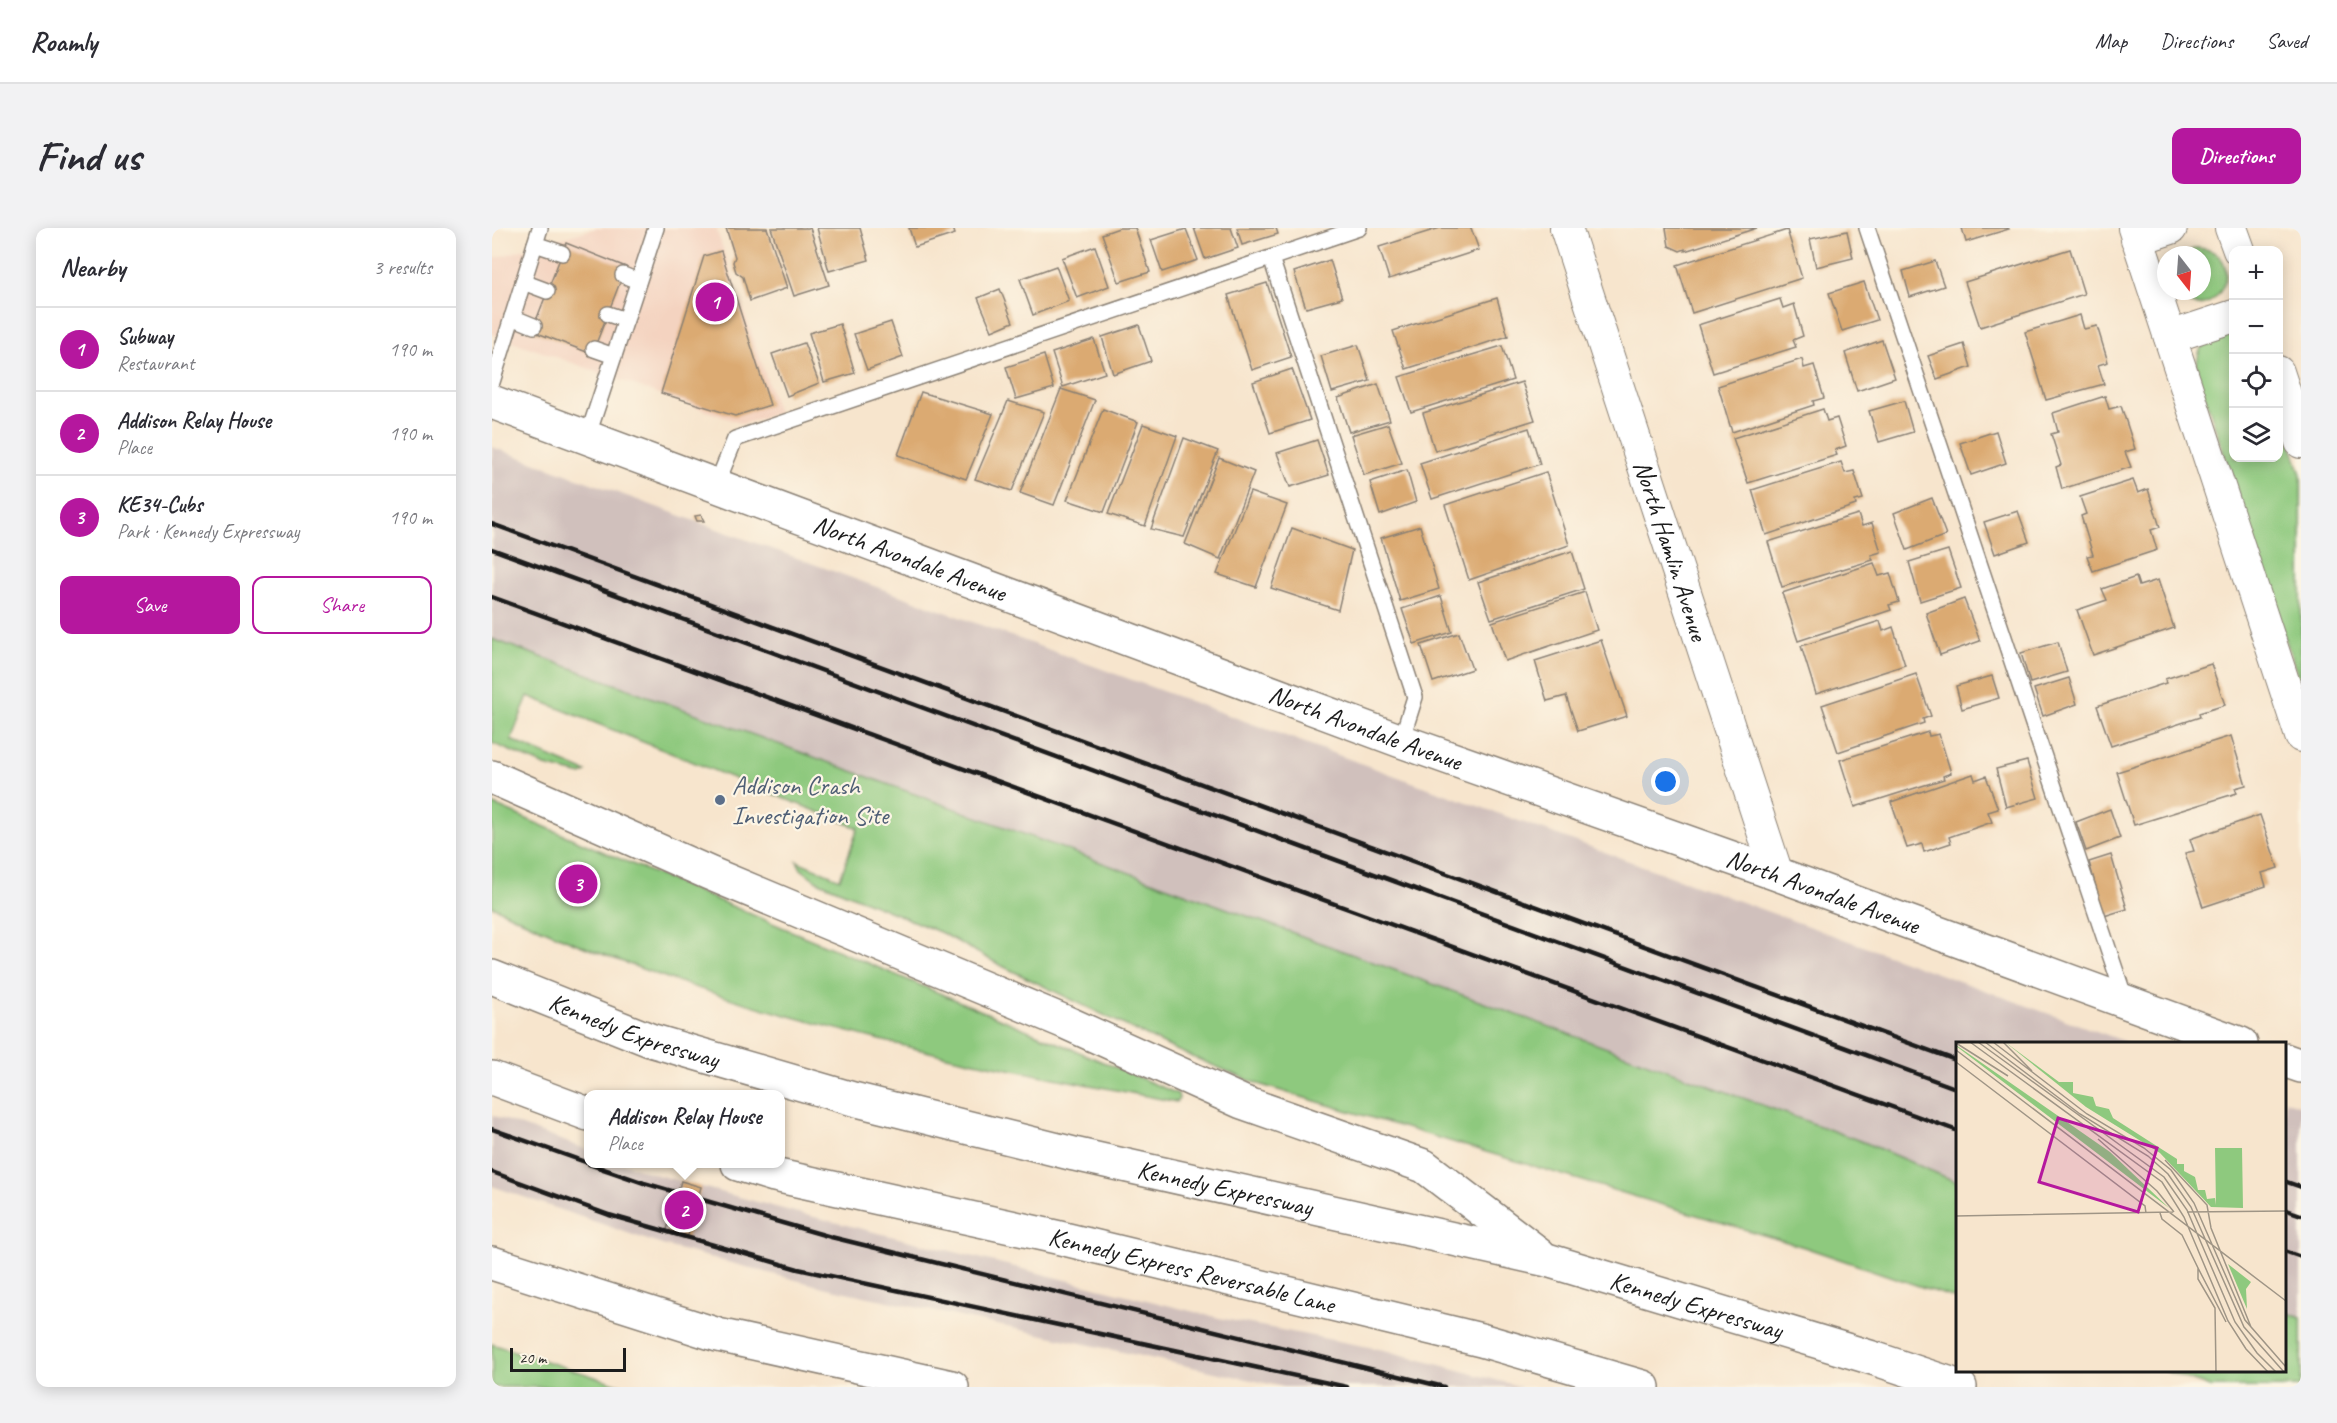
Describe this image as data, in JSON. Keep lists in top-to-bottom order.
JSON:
{
  "streets": {
    "main road": ["North Avondale Avenue", "Kennedy Expressway", "Kennedy Express Reversable Lane"],
    "street": ["North Hamlin Avenue"]
  },
  "crossings": [
    ["North Hamlin Avenue", "North Avondale Avenue"]
  ],
  "places": ["Addison Crash Investigation Site"],
  "scale_bar": "20 m",
  "north": "bottom",
  "page": {
    "header": "Roamly",
    "nav": ["Map", "Directions", "Saved"],
    "buttons": [
      "Directions",
      ["Save", "Share"]
    ],
    "title": "Find us",
    "heading": ["Nearby", "3 results"],
    "map_buttons": ["+", "−"],
    "pins": ["1", "3", "2"],
    "list": [
      {
        "mark": "1",
        "name": "Subway",
        "note": "Restaurant",
        "value": "190 m"
      },
      {
        "mark": "2",
        "name": "Addison Relay House",
        "note": "Place",
        "value": "190 m"
      },
      {
        "mark": "3",
        "name": "KE34-Cubs",
        "note": "Park · Kennedy Expressway",
        "value": "190 m"
      }
    ],
    "popup": ["Addison Relay House", "Place"],
    "scale": "20 m"
  }
}
